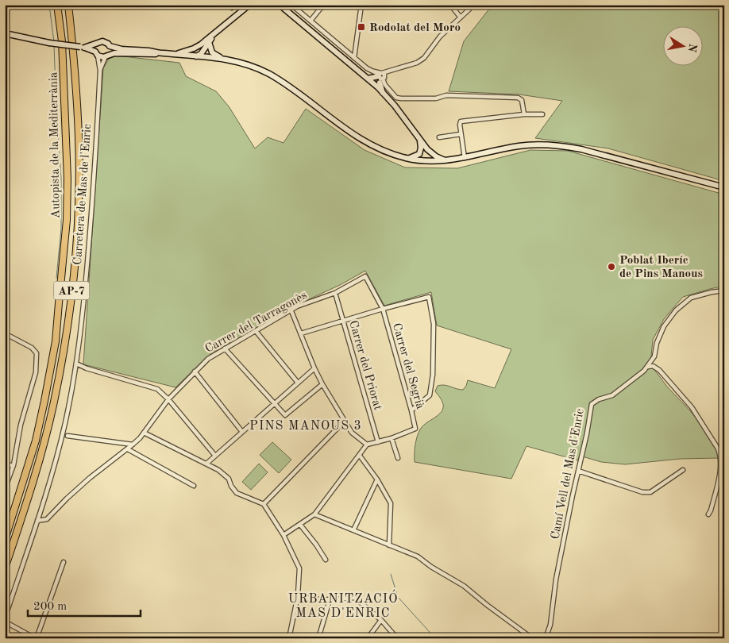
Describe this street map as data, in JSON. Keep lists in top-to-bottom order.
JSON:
{
  "streets": {
    "highway": ["Autopista de la Mediterrània", "AP-7"],
    "street": [
      "Carretera de Mas de l'Enric",
      "Carrer del Tarragonès",
      "Carrer del Priorat",
      "Carrer del Segrià",
      "Camí Vell del Mas d'Enric"
    ]
  },
  "crossings": [
    ["Carretera de Mas de l'Enric", "Carrer del Tarragonès"],
    ["Carrer del Tarragonès", "Carrer del Priorat"],
    ["Carrer del Tarragonès", "Carrer del Segrià"]
  ],
  "districts": ["PINS MANOUS 3", "URBANITZACIÓ MAS D'ENRIC"],
  "places": {
    "transit": ["Rodolat del Moro"],
    "other": ["Poblat Iberíc de Pins Manous"]
  },
  "scale_bar": "200 m",
  "north": "right"
}
